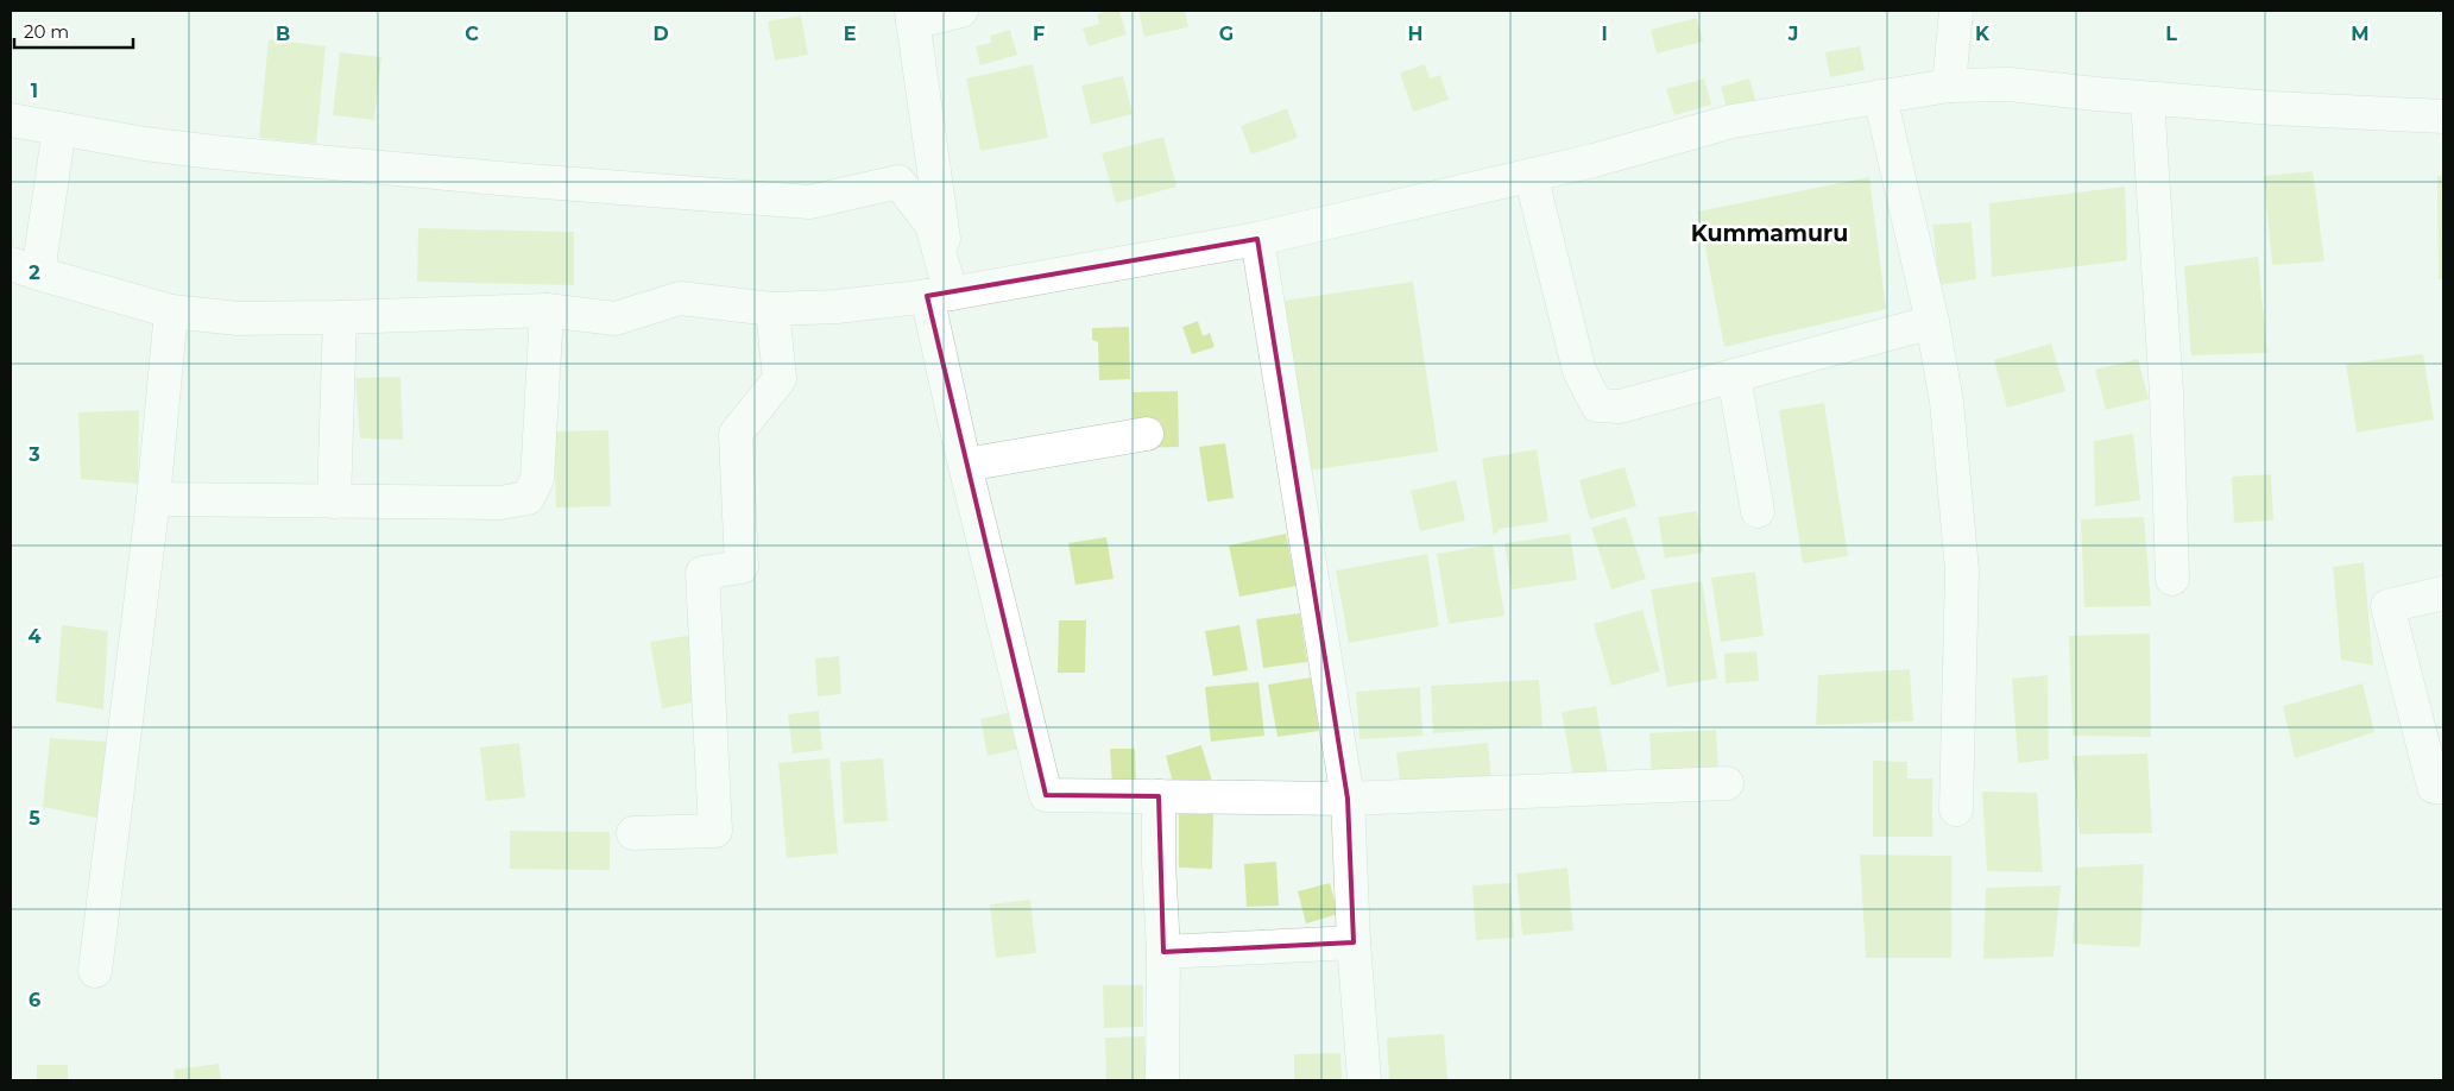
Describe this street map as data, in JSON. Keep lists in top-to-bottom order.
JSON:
{
  "districts": ["Kummamuru"],
  "scale_bar": "20 m",
  "grid": {
    "columns": [
      "B",
      "C",
      "D",
      "E",
      "F",
      "G",
      "H",
      "I",
      "J",
      "K",
      "L",
      "M"
    ],
    "rows": [
      "1",
      "2",
      "3",
      "4",
      "5",
      "6"
    ]
  }
}
